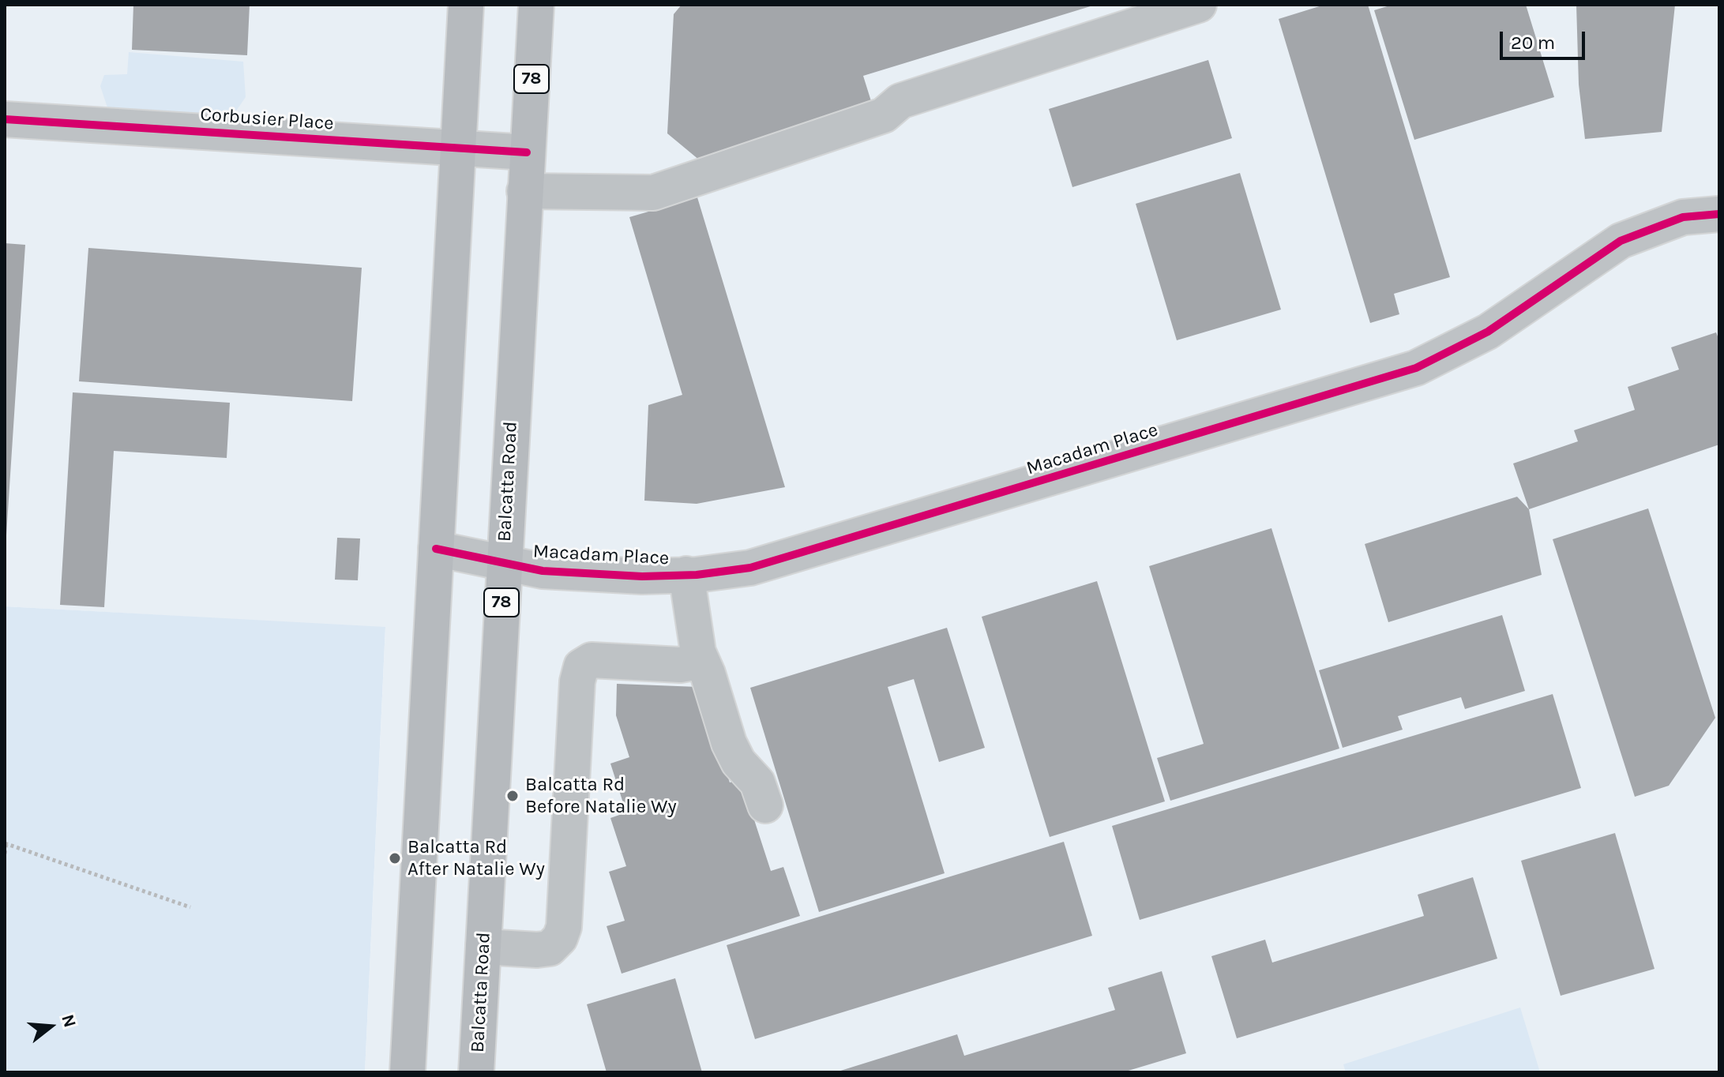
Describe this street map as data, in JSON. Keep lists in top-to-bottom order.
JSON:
{
  "streets": {
    "main road": ["78", "Balcatta Road"],
    "street": ["Corbusier Place", "Macadam Place"]
  },
  "crossings": [
    ["Corbusier Place", "Balcatta Road"],
    ["Macadam Place", "Balcatta Road"]
  ],
  "places": ["Balcatta Rd Before Natalie Wy", "Balcatta Rd After Natalie Wy"],
  "scale_bar": "20 m",
  "north": "right"
}
